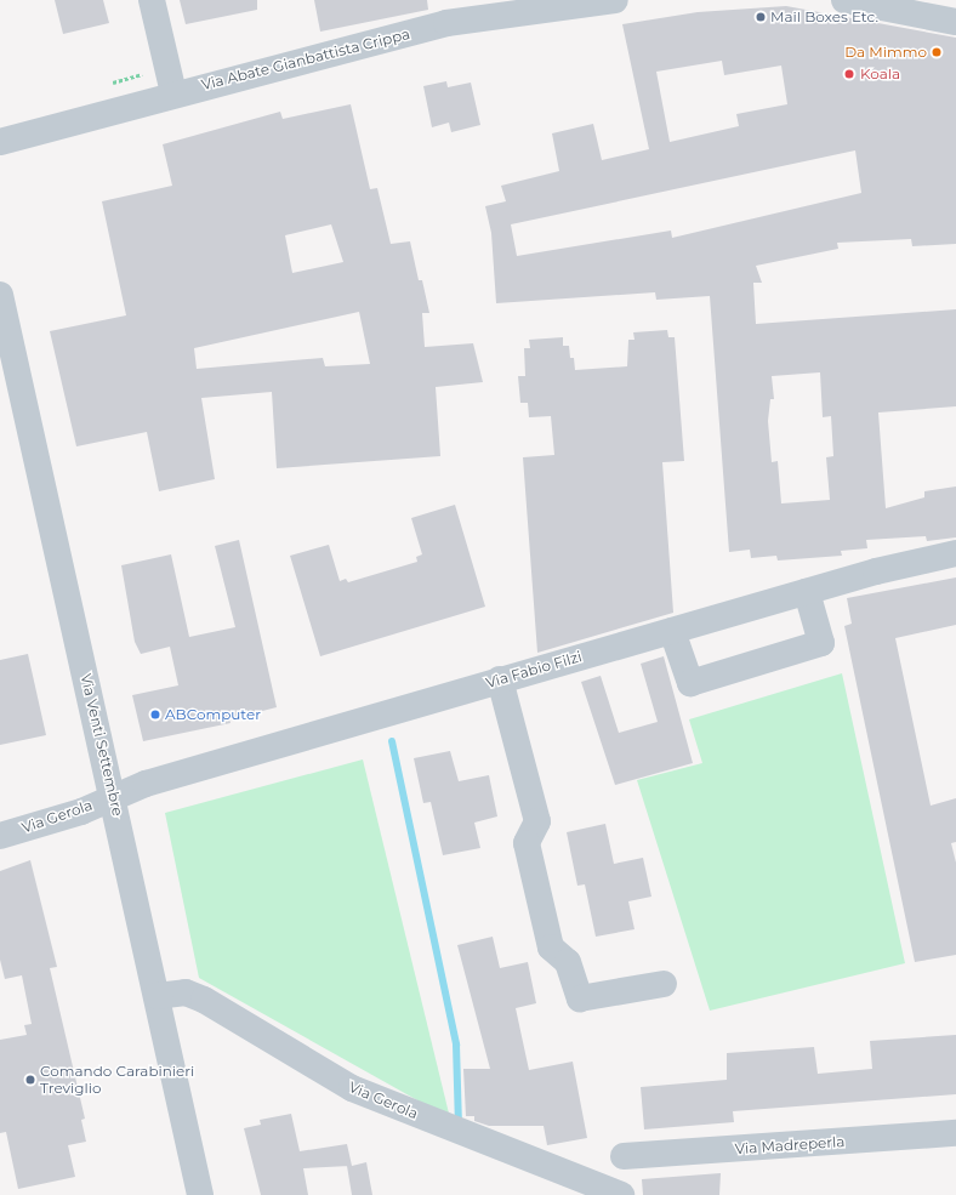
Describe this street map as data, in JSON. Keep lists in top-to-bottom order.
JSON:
{
  "streets": {
    "street": [
      "Via Abate Gianbattista Crippa",
      "Via Fabio Filzi",
      "Via Venti Settembre",
      "Via Gerola",
      "Via Madreperla"
    ]
  },
  "crossings": [
    ["Via Fabio Filzi", "Via Venti Settembre"],
    ["Via Fabio Filzi", "Via Gerola"],
    ["Via Venti Settembre", "Via Gerola"]
  ],
  "places": [
    "Mail Boxes Etc.",
    "Da Mimmo",
    "Koala",
    "ABComputer",
    "Comando Carabinieri Treviglio"
  ]
}
